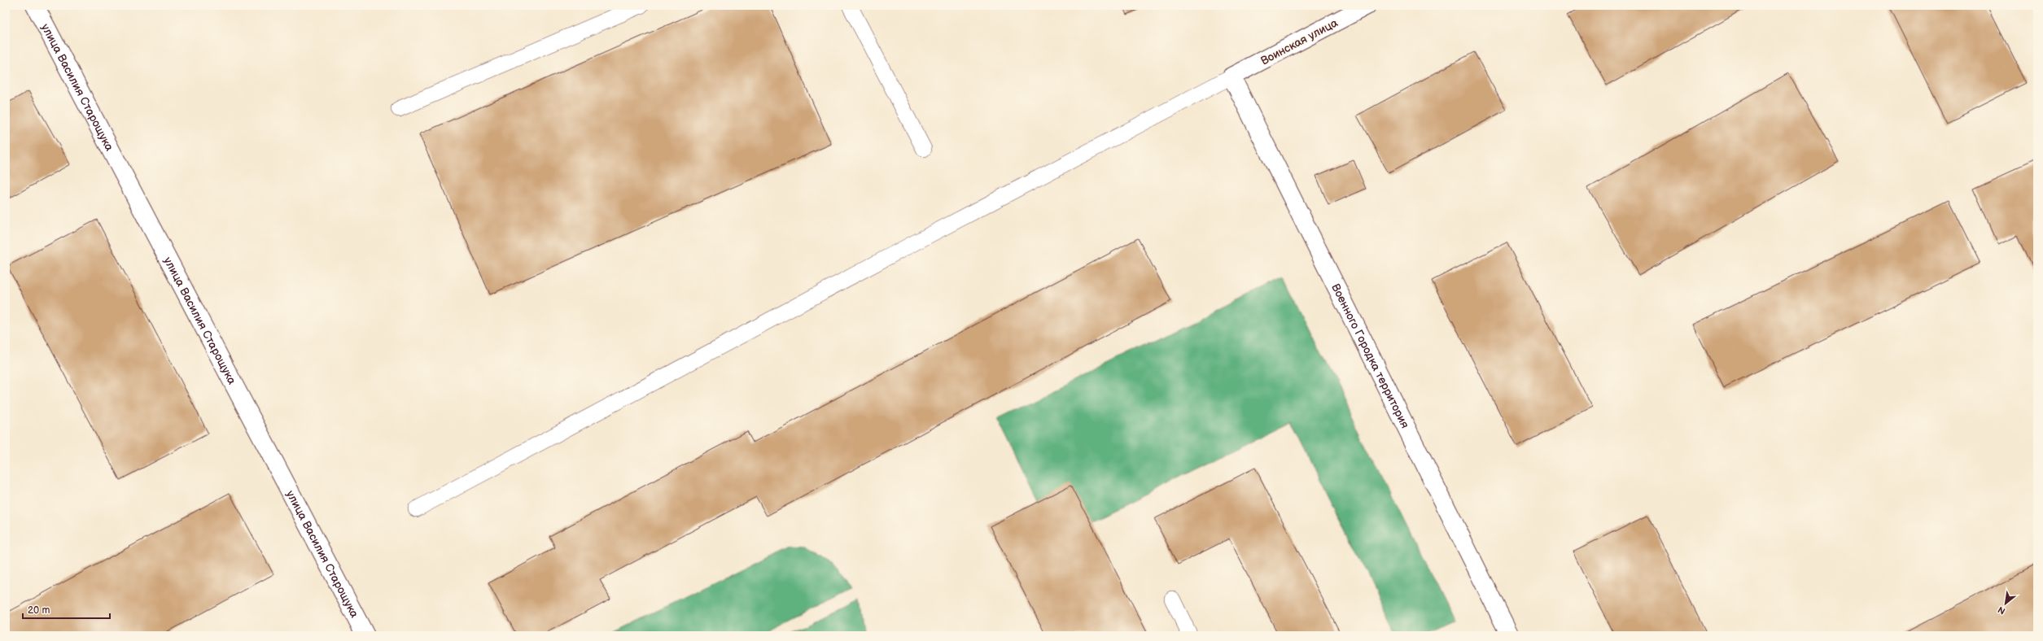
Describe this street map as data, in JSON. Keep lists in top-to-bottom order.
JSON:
{
  "streets": {
    "street": ["Воинская улица", "улица Василия Старощука", "Военного Городка территория"]
  },
  "crossings": [
    ["Воинская улица", "Военного Городка территория"]
  ],
  "scale_bar": "20 m",
  "north": "bottom left"
}
